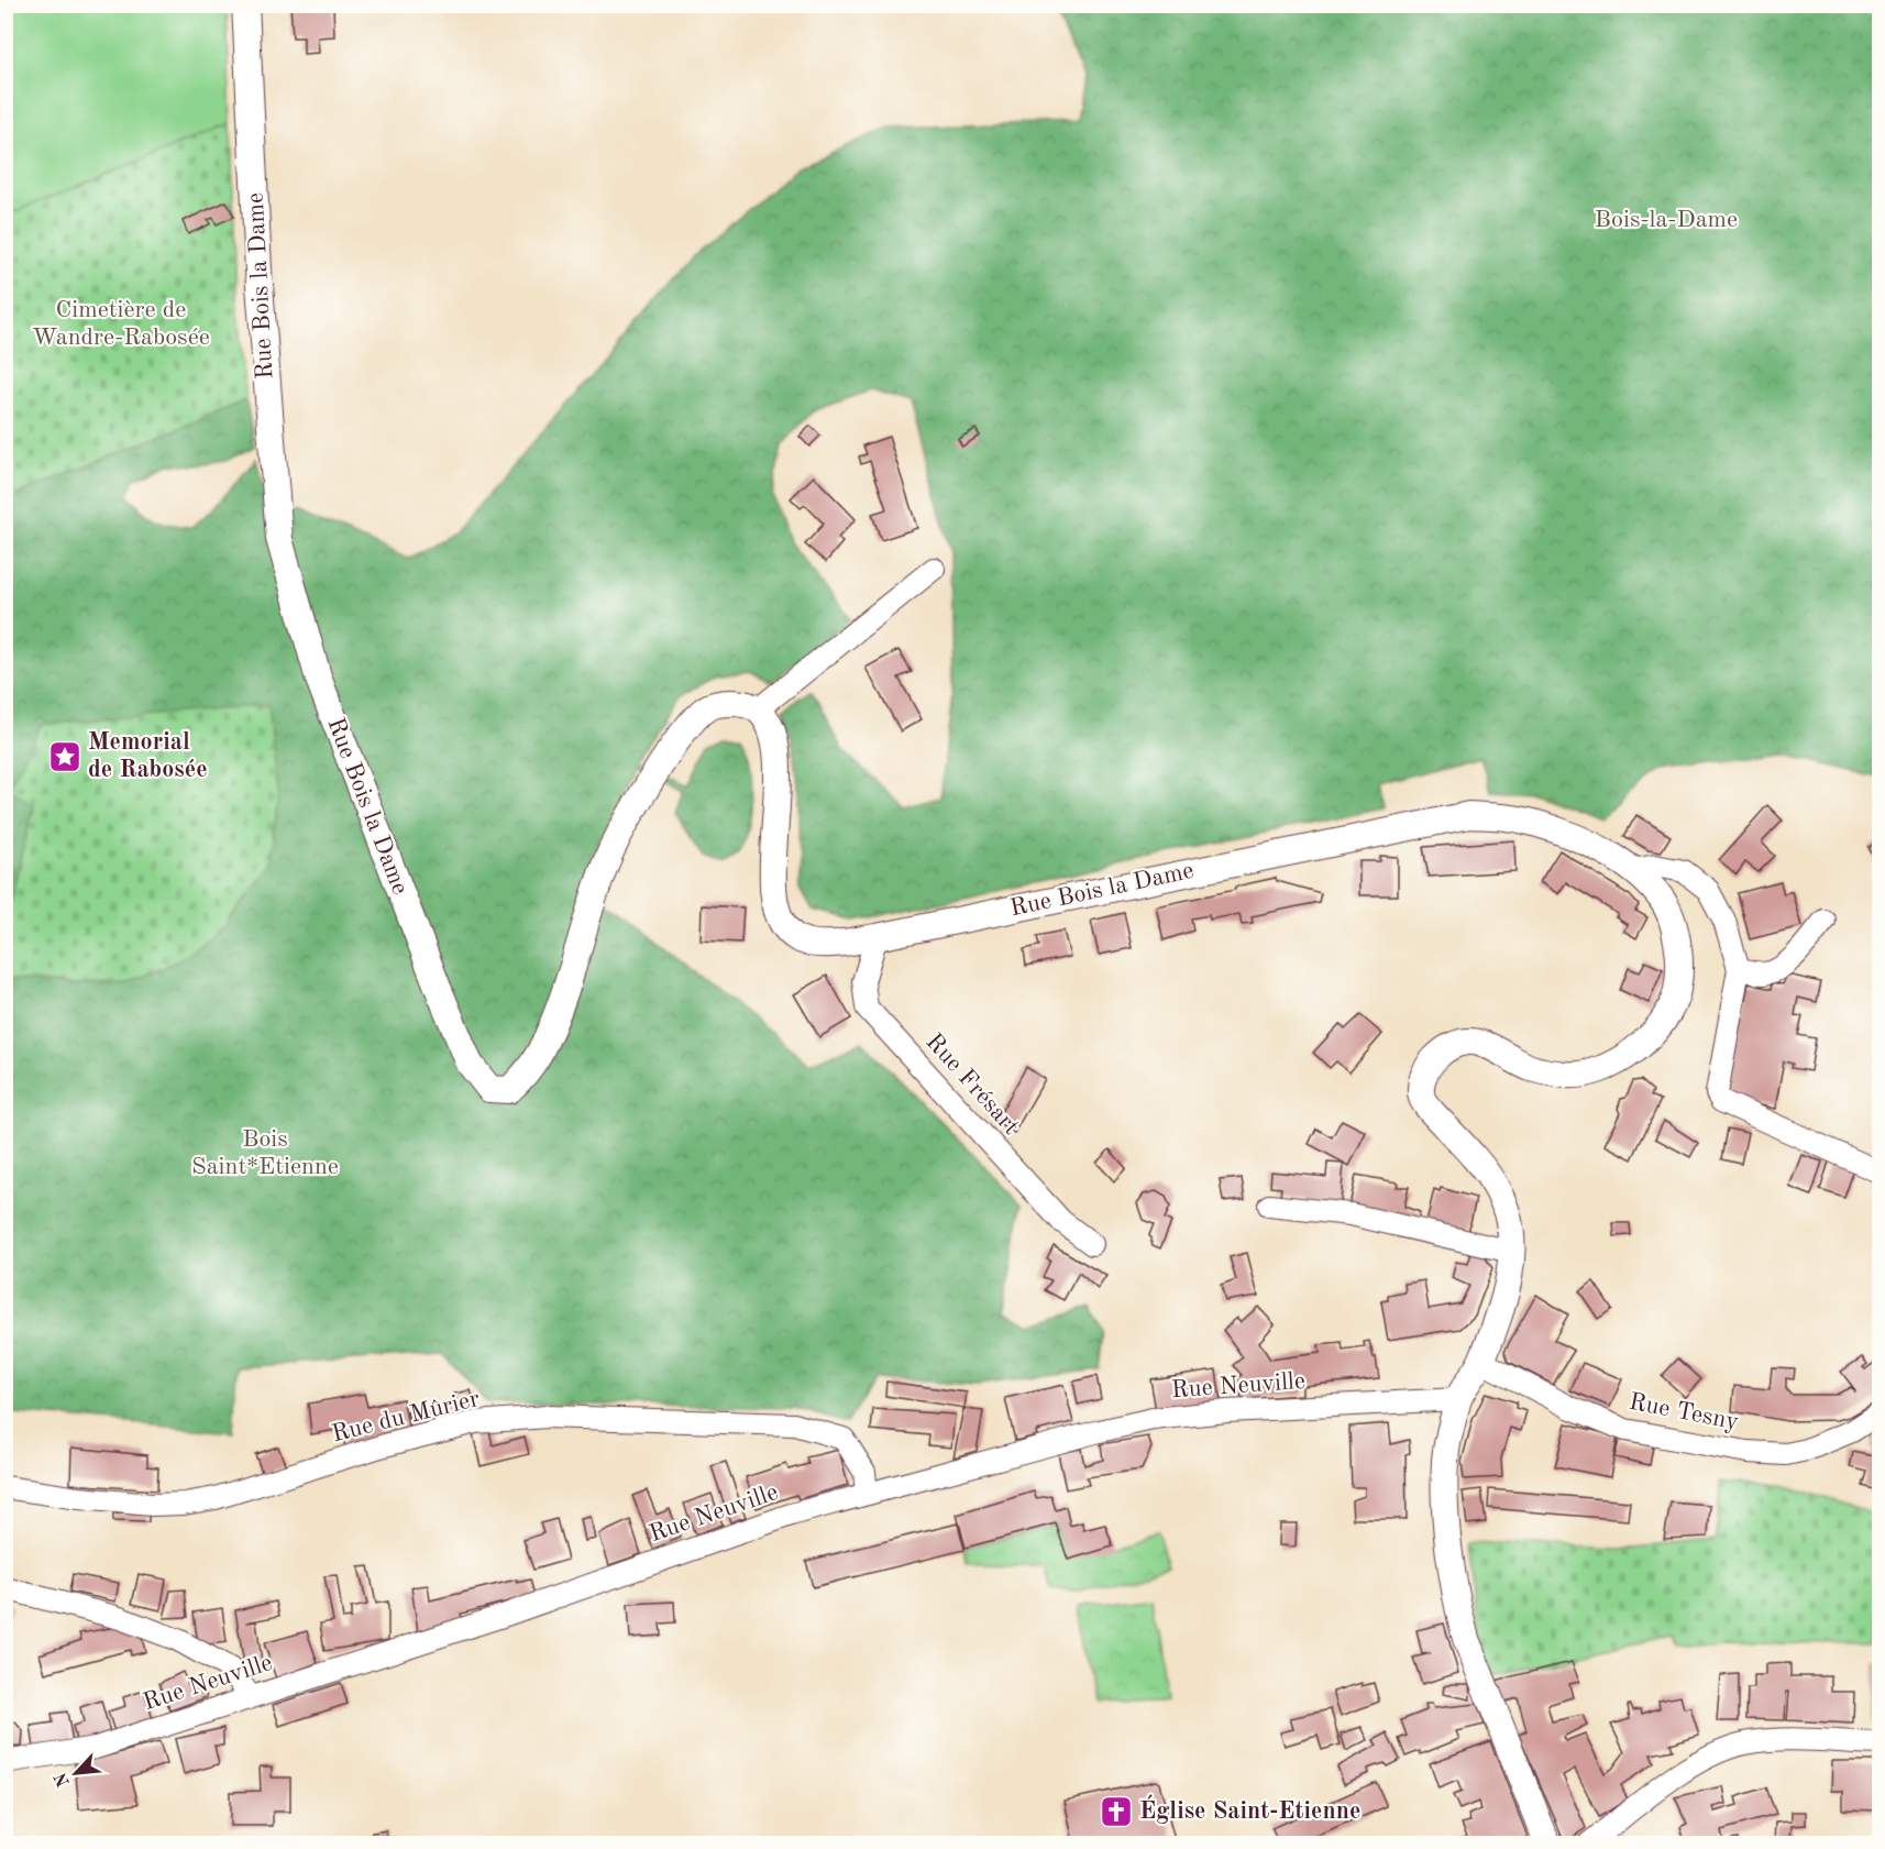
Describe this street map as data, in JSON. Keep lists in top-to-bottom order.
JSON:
{
  "streets": {
    "street": [
      "Rue Bois la Dame",
      "Rue Frésart",
      "Rue Neuville",
      "Rue Tesny",
      "Rue du Mûrier"
    ]
  },
  "crossings": [
    ["Rue Bois la Dame", "Rue Frésart"],
    ["Rue Bois la Dame", "Rue Neuville"],
    ["Rue Bois la Dame", "Rue Tesny"],
    ["Rue Neuville", "Rue du Mûrier"]
  ],
  "parks": ["Bois-la-Dame", "Cimetière de Wandre-Rabosée", "Bois Saint*Etienne"],
  "places": {
    "place": ["Memorial de Rabosée"],
    "church": ["Église Saint-Etienne"]
  },
  "north": "bottom left"
}
